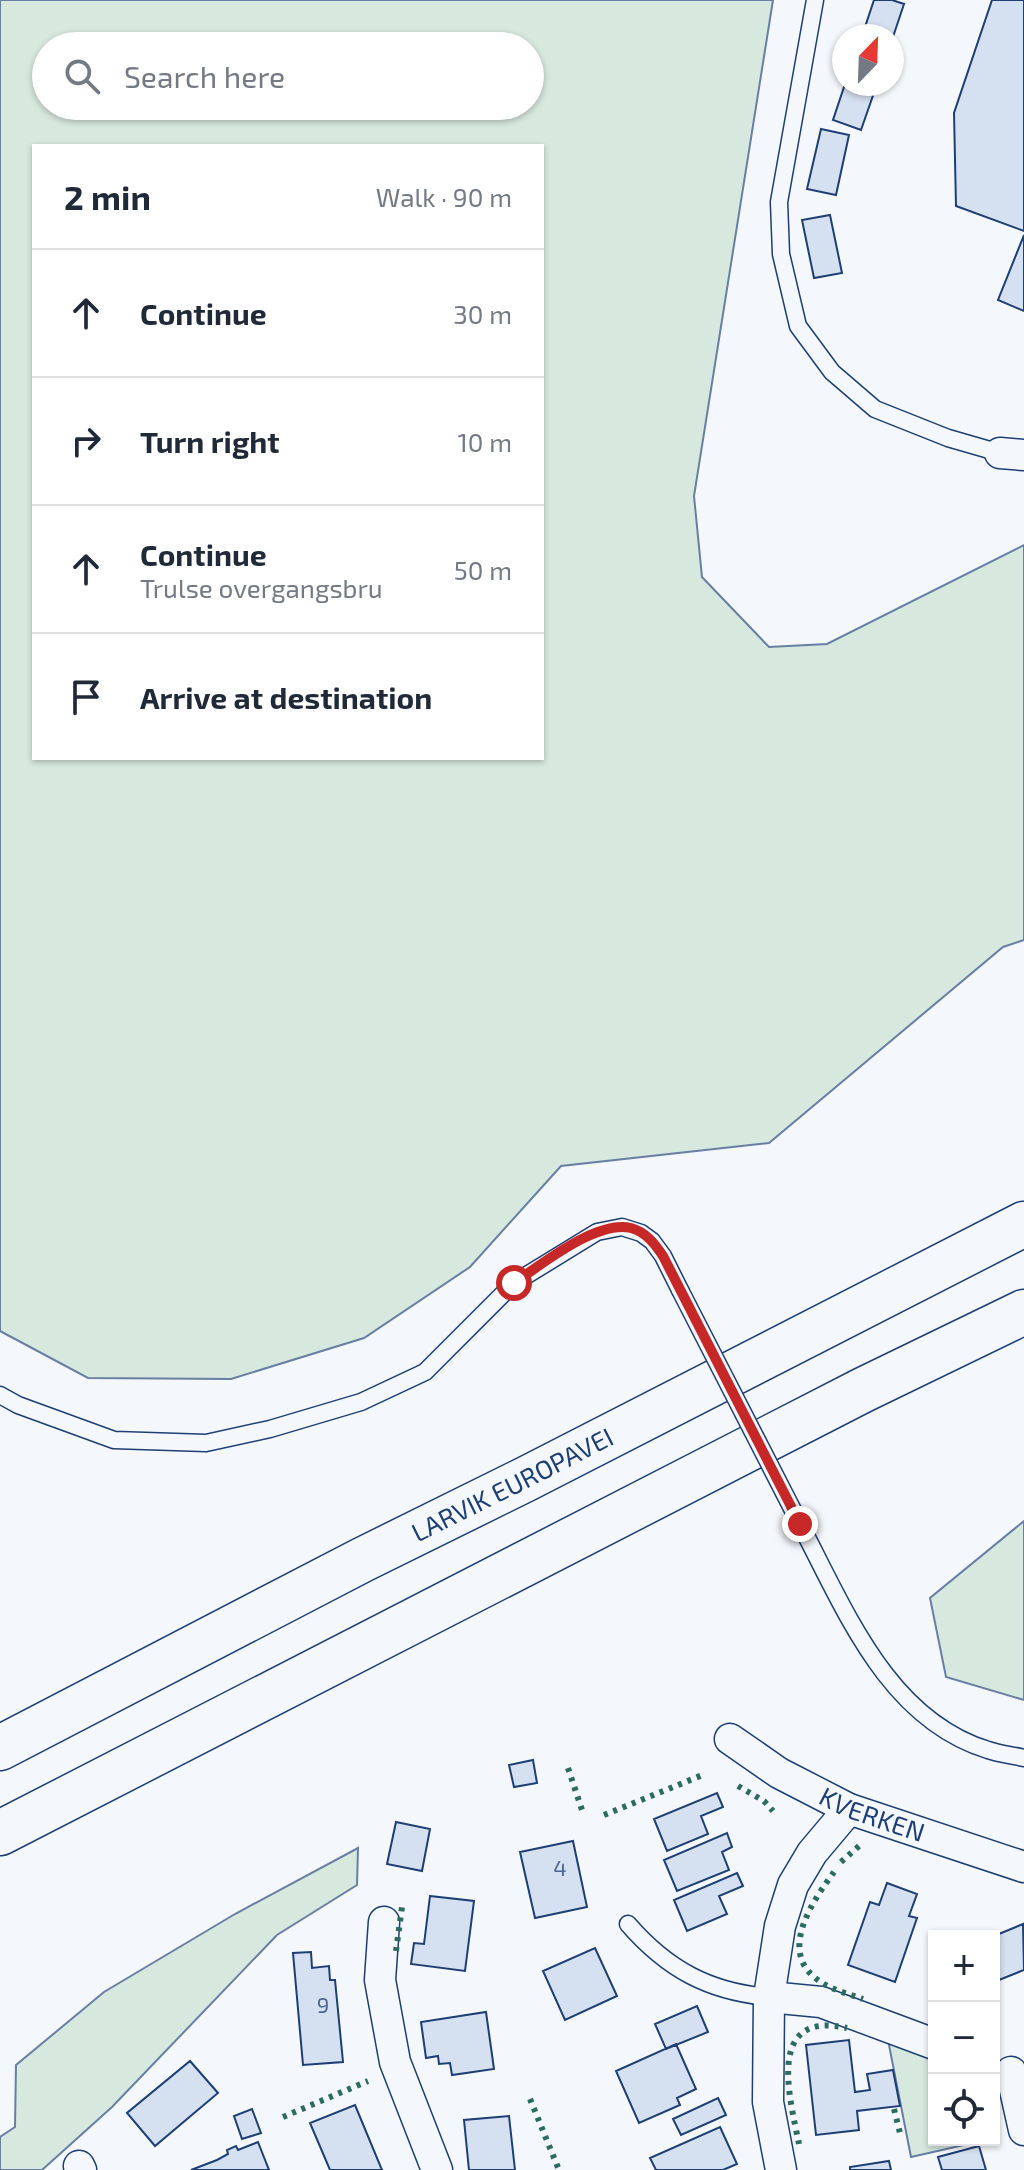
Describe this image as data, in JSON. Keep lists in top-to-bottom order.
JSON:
{
  "streets": {
    "highway": ["LARVIK EUROPAVEI"],
    "street": ["KVERKEN"]
  },
  "house_numbers": ["4", "9"],
  "north": "top right",
  "page": {
    "search": "Search here",
    "heading": ["2 min", "Walk · 90 m"],
    "list": [
      ["Continue", "30 m"],
      ["Turn right", "10 m"],
      ["Continue", "Trulse overgangsbru", "50 m"],
      "Arrive at destination"
    ],
    "map_buttons": ["+", "−"]
  }
}
